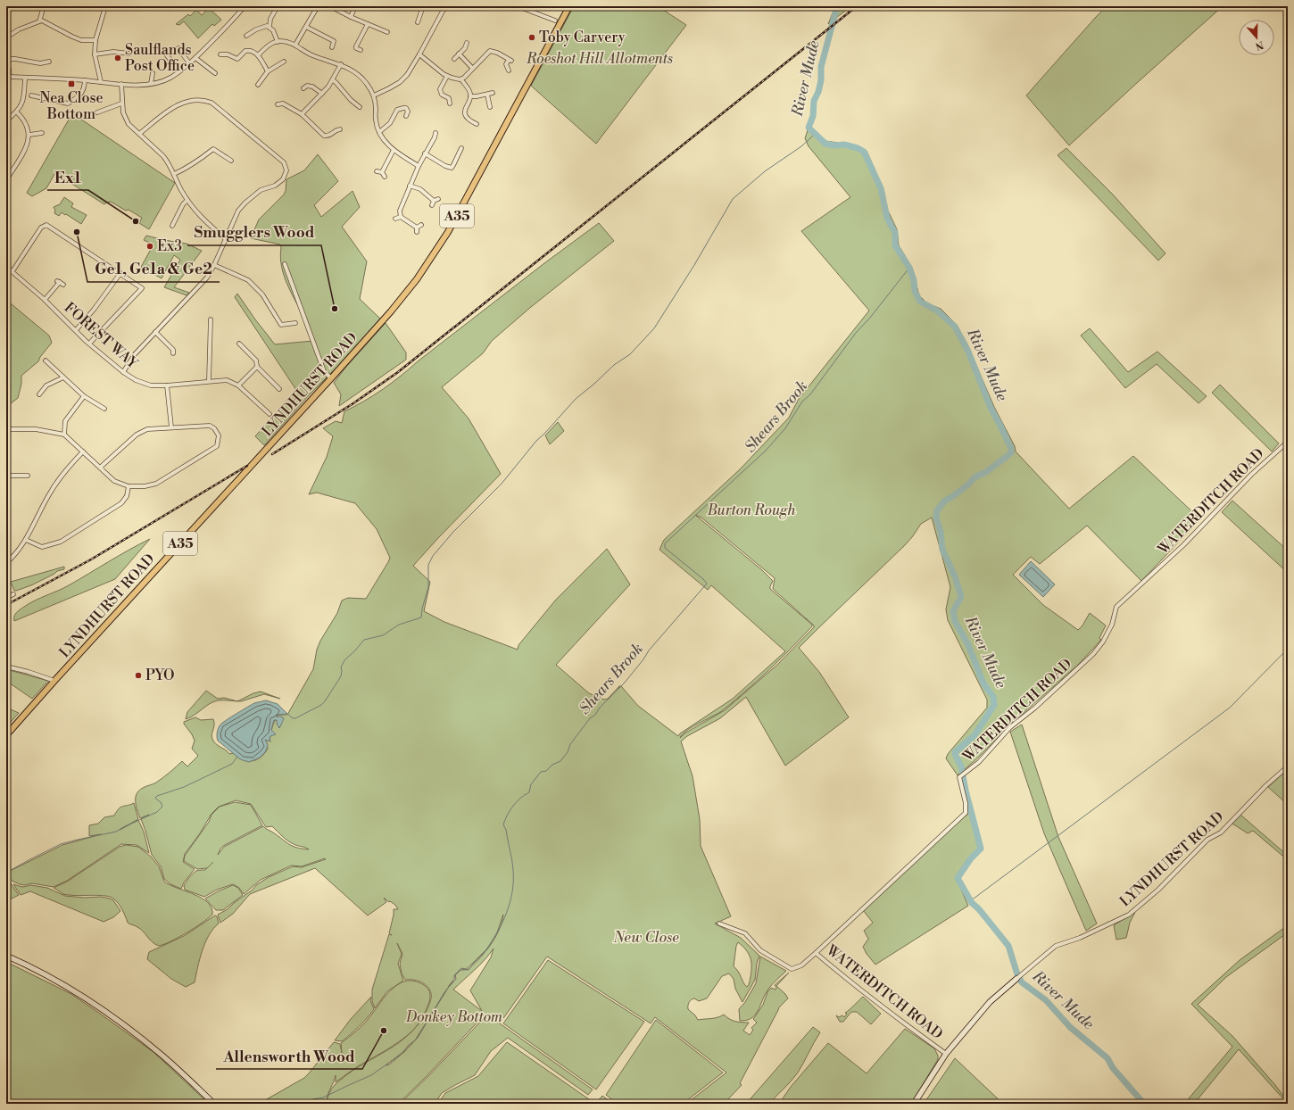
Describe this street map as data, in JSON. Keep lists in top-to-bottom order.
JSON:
{
  "streets": {
    "main road": ["A35", "LYNDHURST ROAD"],
    "street": ["FOREST WAY", "WATERDITCH ROAD"]
  },
  "crossings": [
    ["LYNDHURST ROAD", "WATERDITCH ROAD"]
  ],
  "water": ["River Mude", "Shears Brook"],
  "parks": [
    "Roeshot Hill Allotments",
    "Burton Rough",
    "New Close",
    "Donkey Bottom"
  ],
  "places": {
    "other": [
      "Toby Carvery",
      "Saulflands Post Office",
      "Ex1",
      "Ge1, Ge1a & Ge2",
      "Ex3",
      "Smugglers Wood",
      "PYO",
      "Allensworth Wood"
    ],
    "transit": ["Nea Close Bottom"]
  },
  "north": "bottom"
}
